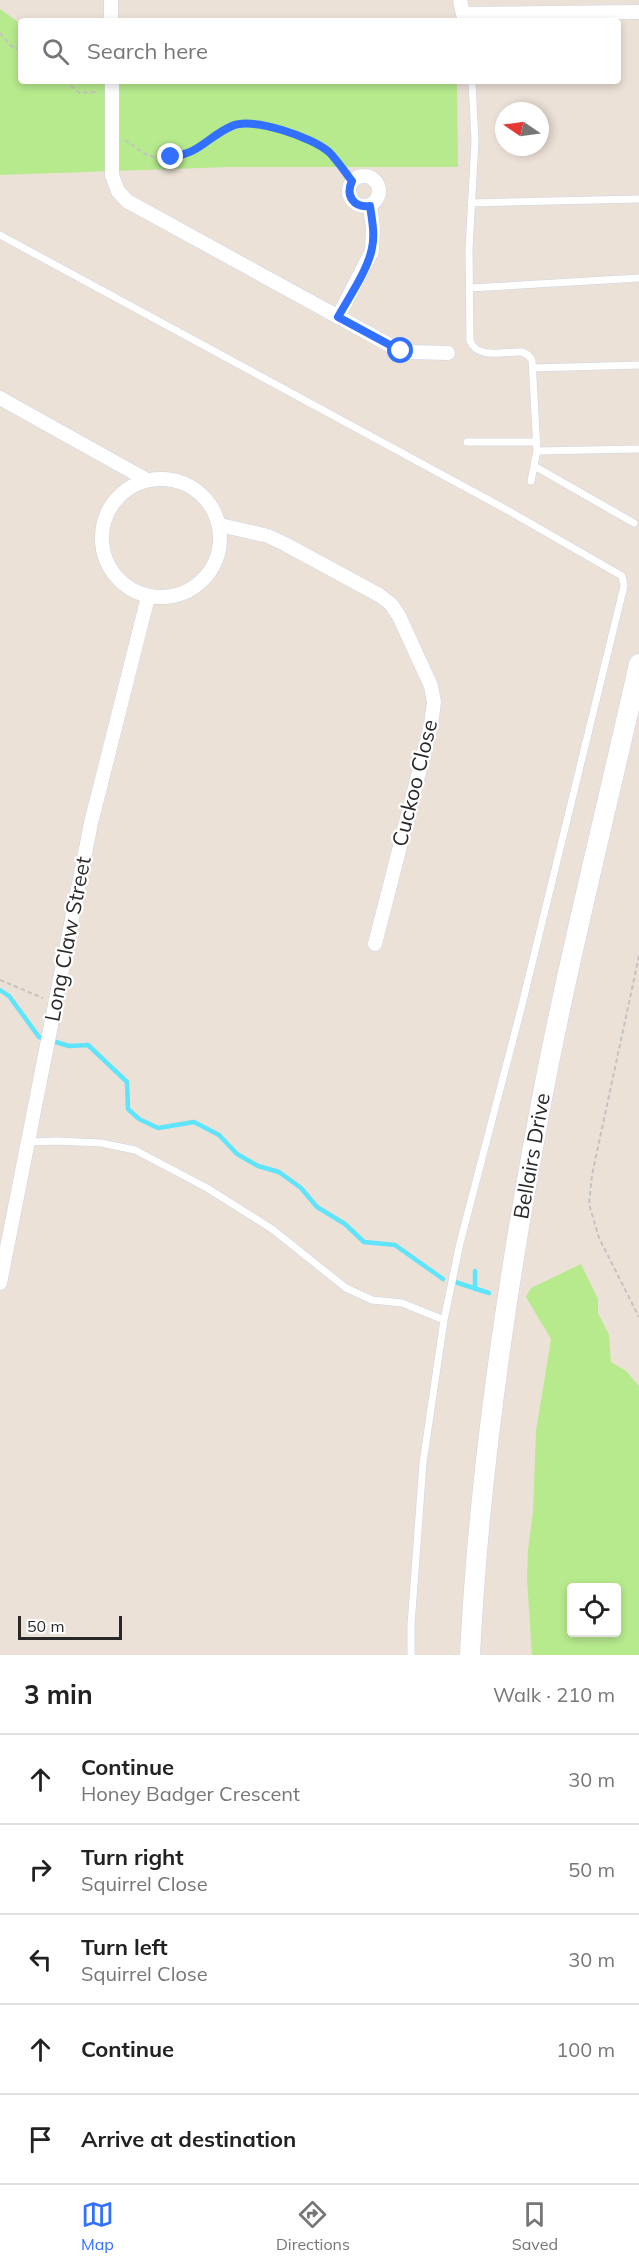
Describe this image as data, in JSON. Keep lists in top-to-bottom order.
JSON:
{
  "streets": {
    "street": ["Cuckoo Close", "Long Claw Street", "Bellairs Drive"]
  },
  "crossings": [
    ["Cuckoo Close", "Long Claw Street"]
  ],
  "scale_bar": "50 m",
  "north": "left",
  "page": {
    "search": "Search here",
    "scale": "50 m",
    "heading": ["3 min", "Walk · 210 m"],
    "list": [
      ["Continue", "Honey Badger Crescent", "30 m"],
      ["Turn right", "Squirrel Close", "50 m"],
      ["Turn left", "Squirrel Close", "30 m"],
      ["Continue", "100 m"],
      "Arrive at destination"
    ],
    "nav": ["Map", "Directions", "Saved"]
  }
}
